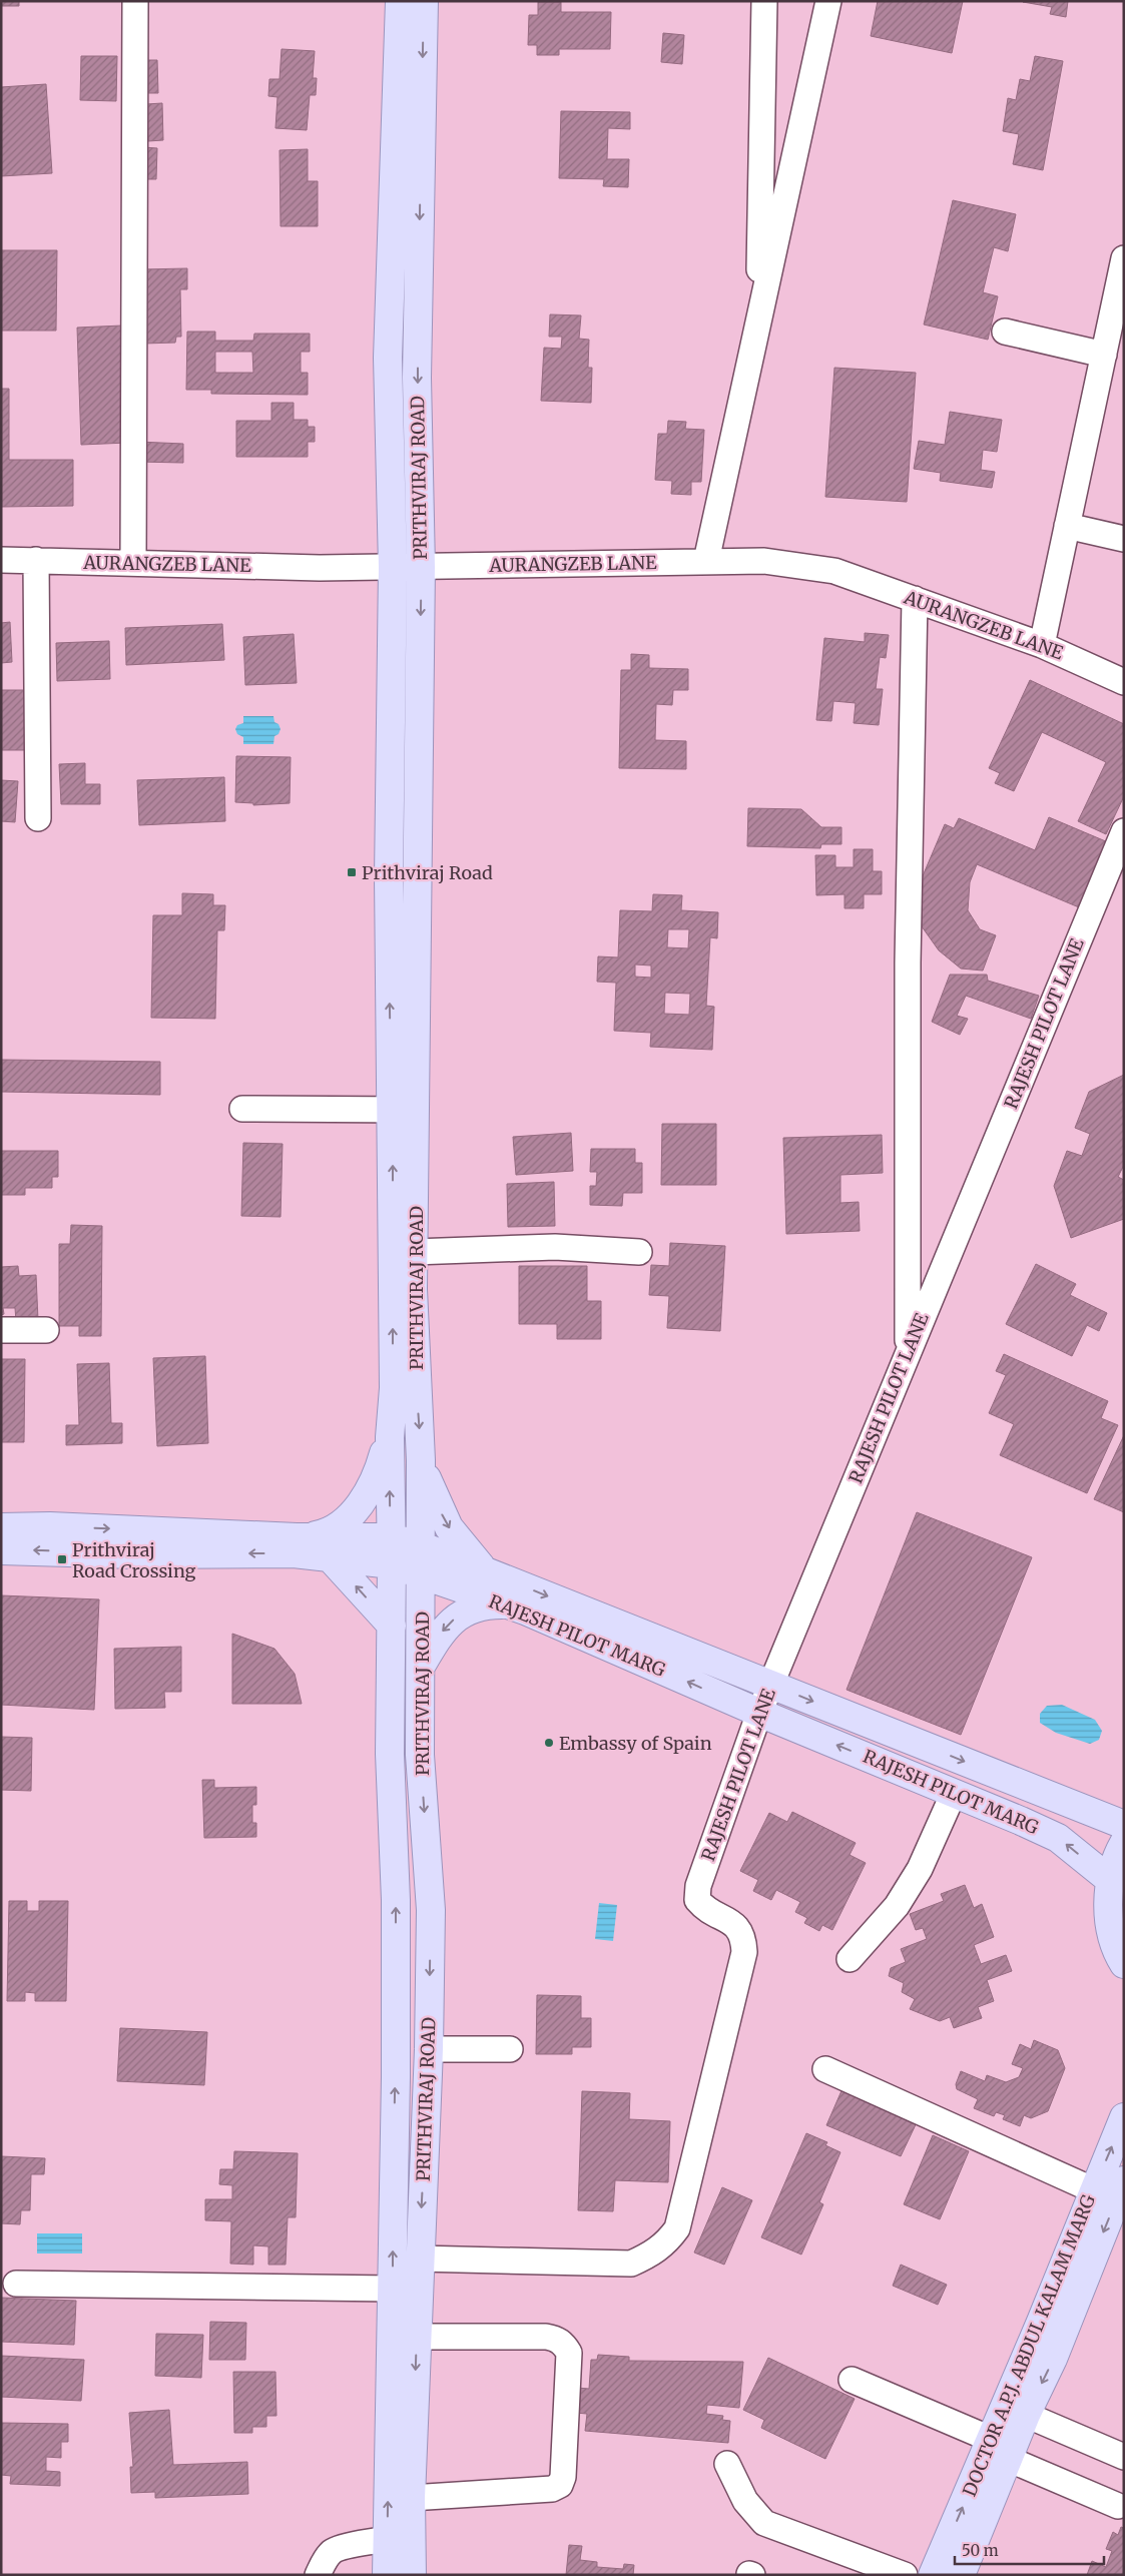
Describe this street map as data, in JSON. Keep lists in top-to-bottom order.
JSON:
{
  "streets": {
    "main road": ["PRITHVIRAJ ROAD", "RAJESH PILOT MARG", "DOCTOR A.P.J. ABDUL KALAM MARG"],
    "street": ["AURANGZEB LANE", "RAJESH PILOT LANE"]
  },
  "crossings": [
    ["PRITHVIRAJ ROAD", "AURANGZEB LANE"],
    ["PRITHVIRAJ ROAD", "RAJESH PILOT LANE"],
    ["PRITHVIRAJ ROAD", "RAJESH PILOT MARG"],
    ["RAJESH PILOT LANE", "RAJESH PILOT MARG"]
  ],
  "places": {
    "transit": ["Prithviraj Road", "Prithviraj Road Crossing"],
    "other": ["Embassy of Spain"]
  },
  "scale_bar": "50 m"
}
